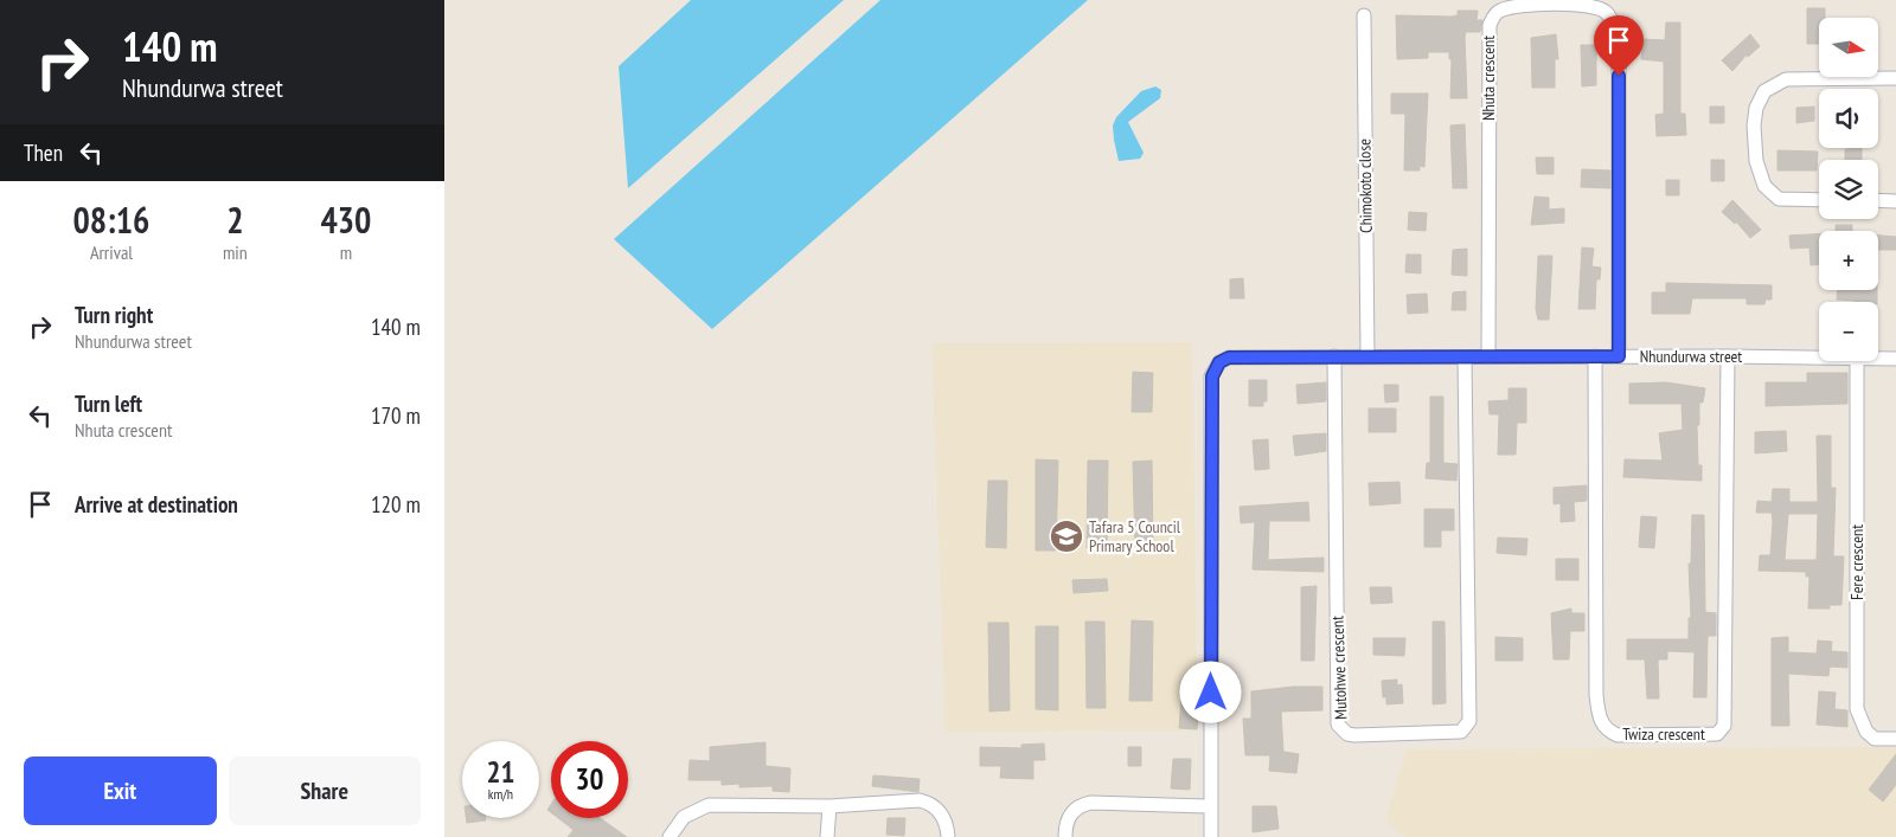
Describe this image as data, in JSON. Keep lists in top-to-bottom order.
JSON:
{
  "streets": {
    "street": [
      "Nhuta crescent",
      "Chimokoto close",
      "Nhundurwa street",
      "Fere crescent",
      "Mutohwe crescent",
      "Twiza crescent"
    ]
  },
  "crossings": [
    ["Nhuta crescent", "Nhundurwa street"],
    ["Chimokoto close", "Nhundurwa street"],
    ["Nhundurwa street", "Mutohwe crescent"],
    ["Nhundurwa street", "Twiza crescent"]
  ],
  "places": {
    "school or university": ["Tafara 5 Council Primary School"]
  },
  "north": "right",
  "page": {
    "turn": ["140 m", "Nhundurwa street"],
    "map_buttons": ["+", "−"],
    "then": "Then",
    "eta": [
      "08:16",
      "Arrival",
      "2",
      "min",
      "430",
      "m"
    ],
    "list": [
      {
        "name": "Turn right",
        "note": "Nhundurwa street",
        "value": "140 m"
      },
      {
        "name": "Turn left",
        "note": "Nhuta crescent",
        "value": "170 m"
      },
      {
        "name": "Arrive at destination",
        "value": "120 m"
      }
    ],
    "speed": "21 km/h",
    "limit": "30",
    "buttons": ["Exit", "Share"]
  }
}
